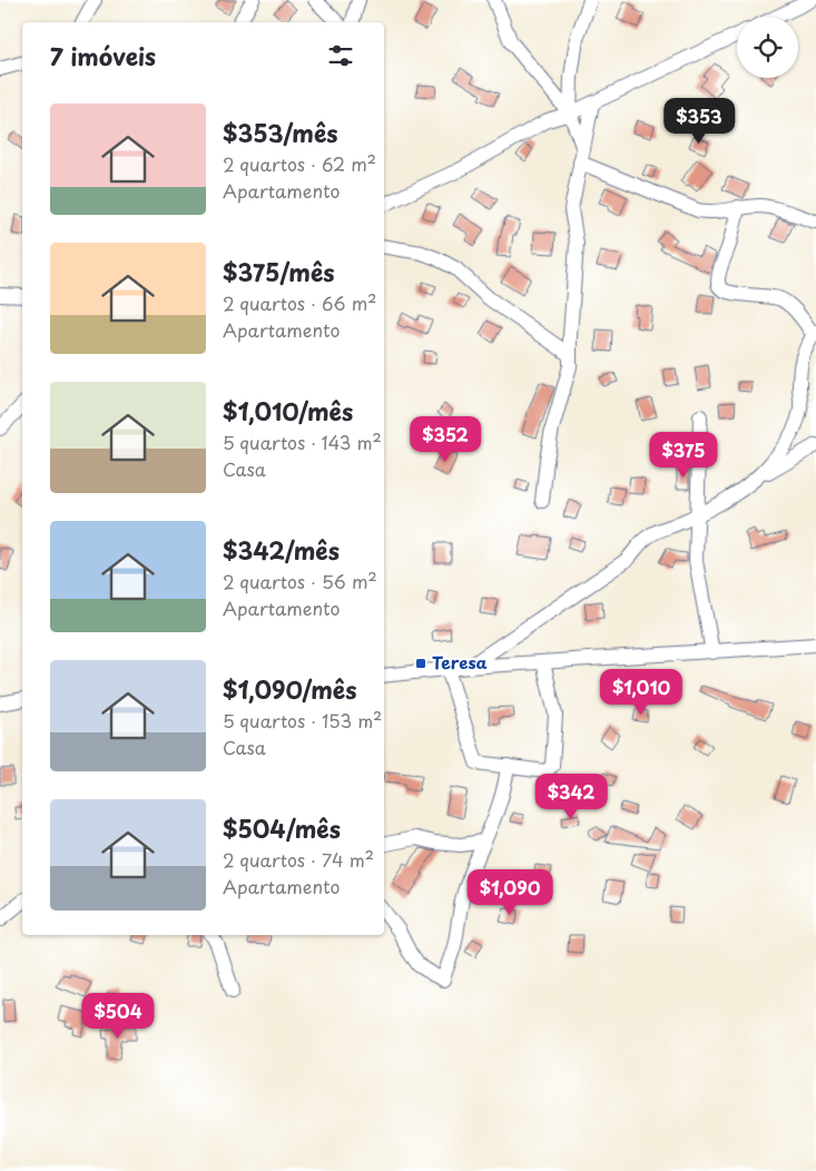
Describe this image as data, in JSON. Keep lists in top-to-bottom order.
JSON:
{
  "places": {
    "transit": ["Teresa"]
  },
  "page": {
    "heading": "7 imóveis",
    "list": [
      {
        "name": "$353/mês",
        "note": "2 quartos · 62 m² · Apartamento"
      },
      {
        "name": "$375/mês",
        "note": "2 quartos · 66 m² · Apartamento"
      },
      {
        "name": "$1,010/mês",
        "note": "5 quartos · 143 m² · Casa"
      },
      {
        "name": "$342/mês",
        "note": "2 quartos · 56 m² · Apartamento"
      },
      {
        "name": "$1,090/mês",
        "note": "5 quartos · 153 m² · Casa"
      },
      {
        "name": "$504/mês",
        "note": "2 quartos · 74 m² · Apartamento"
      }
    ],
    "price": [
      "$353",
      "$352",
      "$375",
      "$1,010",
      "$342",
      "$1,090",
      "$504"
    ]
  }
}
